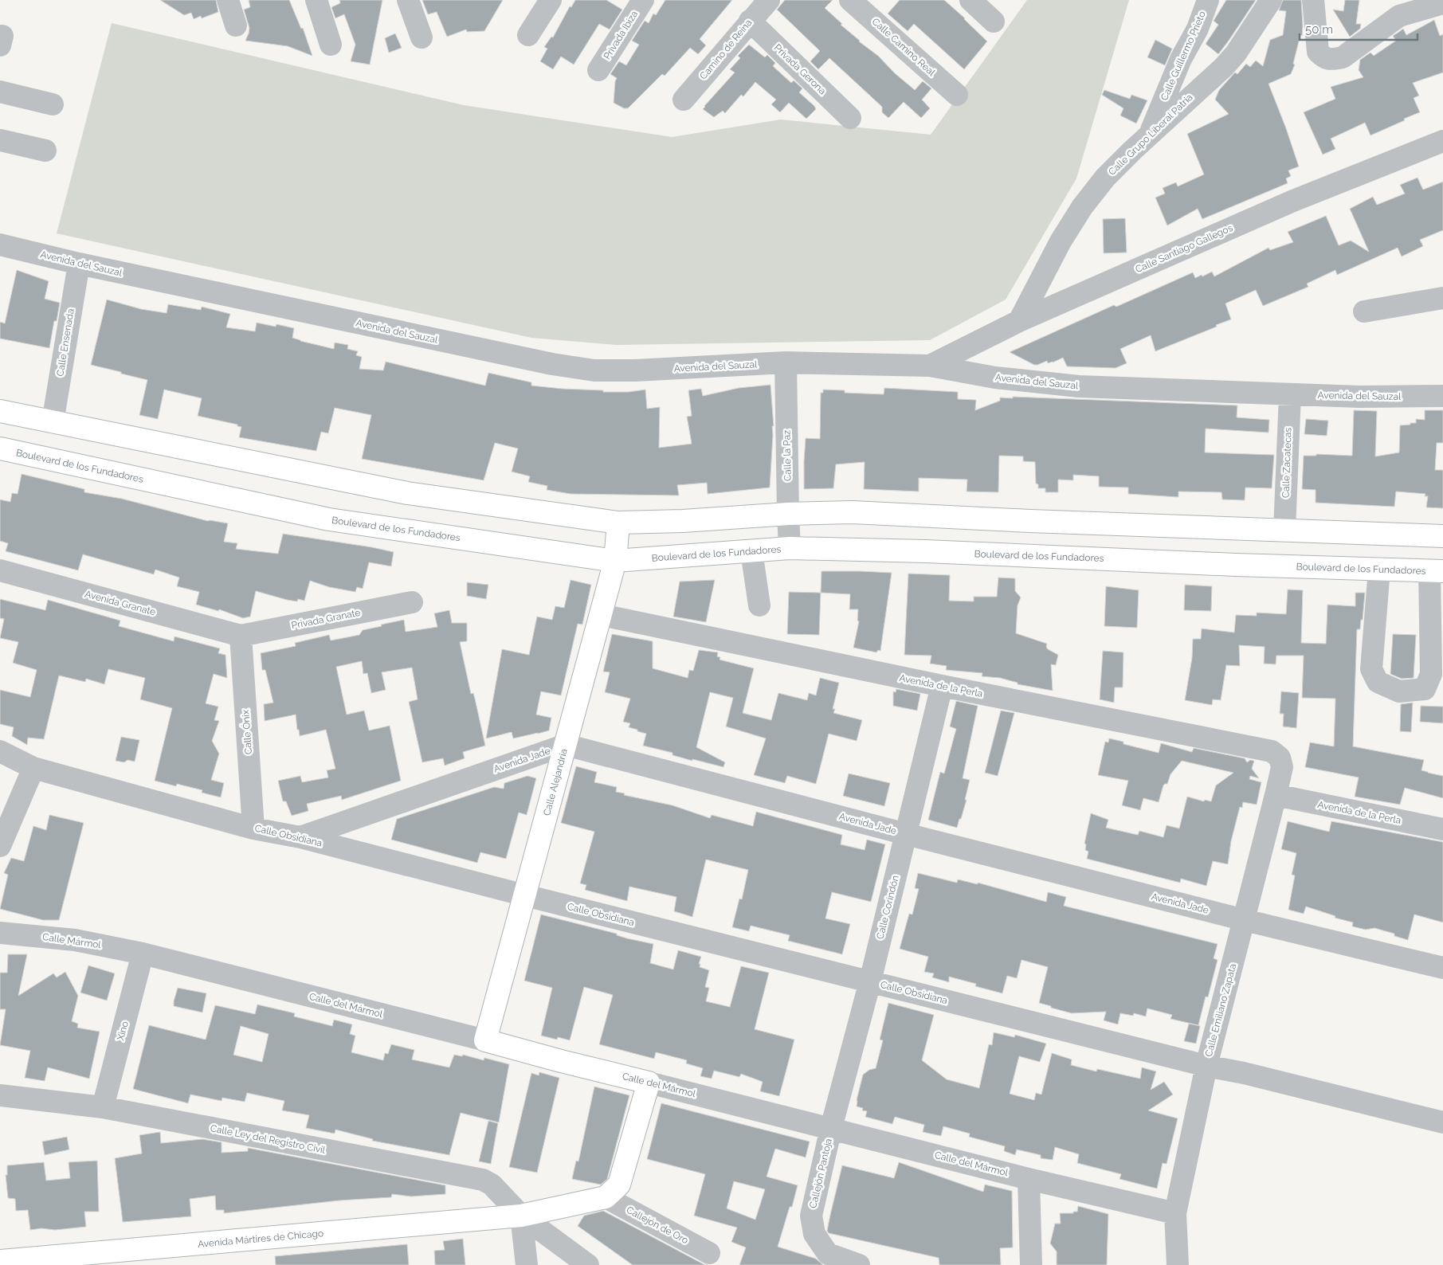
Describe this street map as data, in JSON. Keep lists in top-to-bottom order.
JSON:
{
  "streets": {
    "main road": [
      "Boulevard de los Fundadores",
      "Calle Alejandría",
      "Calle del Mármol",
      "Avenida Mártires de Chicago"
    ],
    "street": [
      "Privada Ibiza",
      "Calle Camino Real",
      "Camino de Reina",
      "Calle Guillermo Prieto",
      "Privada Gerona",
      "Calle Grupo Liberal Patria",
      "Calle Santiago Gallegos",
      "Avenida del Sauzal",
      "Calle Ensenada",
      "Calle la Paz",
      "Calle Zacatecas",
      "Avenida Granate",
      "Privada Granate",
      "Avenida de la Perla",
      "Calle Ónix",
      "Avenida Jade",
      "Calle Obsidiana",
      "Calle Corindón",
      "Calle Mármol",
      "Calle Emiliano Zapata",
      "Xino",
      "Calle Ley del Registro Civil",
      "Callejón Pantoja",
      "Callejón de Oro"
    ]
  },
  "crossings": [
    ["Camino de Reina", "Privada Gerona"],
    ["Calle Guillermo Prieto", "Calle Grupo Liberal Patria"],
    ["Calle Grupo Liberal Patria", "Calle Santiago Gallegos"],
    ["Calle Santiago Gallegos", "Avenida del Sauzal"],
    ["Avenida del Sauzal", "Calle Ensenada"],
    ["Avenida del Sauzal", "Calle la Paz"],
    ["Avenida del Sauzal", "Calle Zacatecas"],
    ["Calle la Paz", "Boulevard de los Fundadores"],
    ["Boulevard de los Fundadores", "Calle Alejandría"],
    ["Avenida Granate", "Privada Granate"],
    ["Avenida Granate", "Calle Ónix"],
    ["Privada Granate", "Calle Ónix"],
    ["Avenida de la Perla", "Calle Alejandría"],
    ["Avenida de la Perla", "Calle Corindón"],
    ["Avenida de la Perla", "Calle Emiliano Zapata"],
    ["Calle Ónix", "Calle Obsidiana"],
    ["Avenida Jade", "Calle Alejandría"],
    ["Avenida Jade", "Calle Obsidiana"],
    ["Avenida Jade", "Calle Corindón"],
    ["Avenida Jade", "Calle Emiliano Zapata"],
    ["Calle Alejandría", "Calle Obsidiana"],
    ["Calle Alejandría", "Calle del Mármol"],
    ["Calle Obsidiana", "Calle Corindón"],
    ["Calle Obsidiana", "Calle Emiliano Zapata"],
    ["Calle Corindón", "Calle del Mármol"],
    ["Calle Corindón", "Callejón Pantoja"],
    ["Calle Mármol", "Calle del Mármol"],
    ["Calle Mármol", "Xino"],
    ["Calle del Mármol", "Calle Emiliano Zapata"],
    ["Calle del Mármol", "Xino"],
    ["Calle del Mármol", "Callejón Pantoja"],
    ["Xino", "Calle Ley del Registro Civil"],
    ["Calle Ley del Registro Civil", "Avenida Mártires de Chicago"],
    ["Callejón de Oro", "Avenida Mártires de Chicago"]
  ],
  "scale_bar": "50 m"
}
